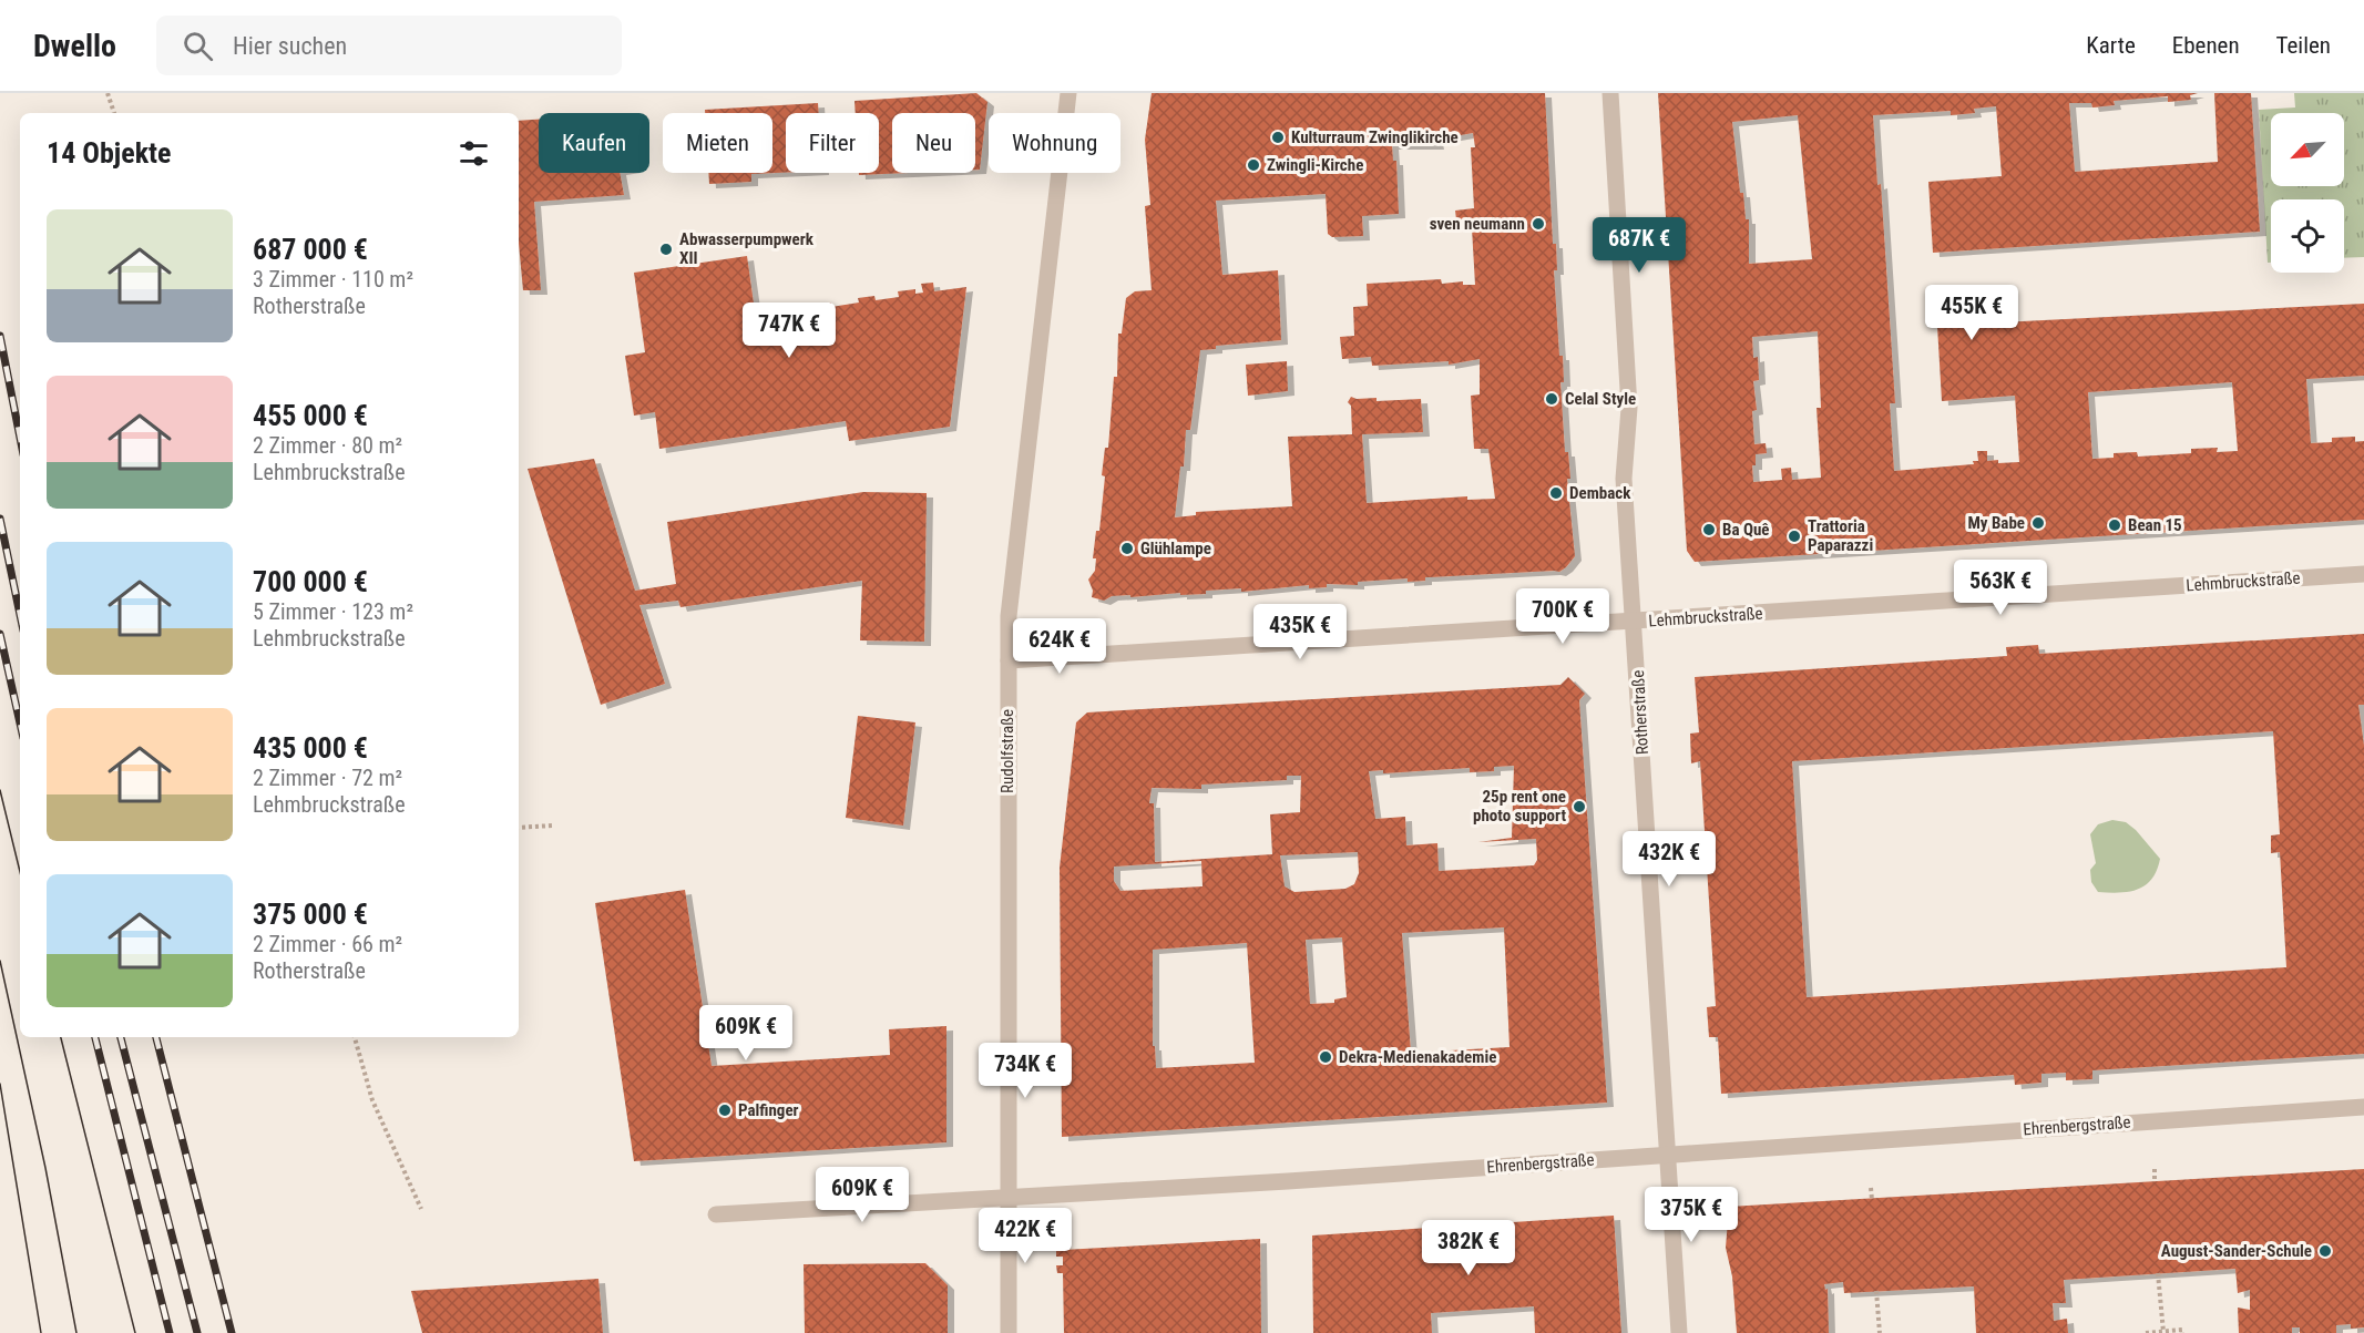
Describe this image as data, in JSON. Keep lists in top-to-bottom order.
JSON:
{
  "streets": {
    "street": [
      "Lehmbruckstraße",
      "Rotherstraße",
      "Rudolfstraße",
      "Ehrenbergstraße"
    ]
  },
  "crossings": [
    ["Lehmbruckstraße", "Rotherstraße"],
    ["Lehmbruckstraße", "Rudolfstraße"],
    ["Rotherstraße", "Ehrenbergstraße"],
    ["Rudolfstraße", "Ehrenbergstraße"]
  ],
  "places": [
    "Kulturraum Zwinglikirche",
    "Zwingli-Kirche",
    "sven neumann",
    "Abwasserpumpwerk XII",
    "Celal Style",
    "Demback",
    "My Babe",
    "Bean 15",
    "Ba Quê",
    "Trattoria Paparazzi",
    "Glühlampe",
    "25p rent one photo support",
    "Dekra-Medienakademie",
    "Palfinger",
    "August-Sander-Schule"
  ],
  "north": "bottom left",
  "page": {
    "header": "Dwello",
    "search": "Hier suchen",
    "nav": ["Karte", "Ebenen", "Teilen"],
    "chip": [
      "Kaufen",
      "Mieten",
      "Filter",
      "Neu",
      "Wohnung"
    ],
    "heading": "14 Objekte",
    "list": [
      {
        "name": "687 000 €",
        "note": "3 Zimmer · 110 m² · Rotherstraße"
      },
      {
        "name": "455 000 €",
        "note": "2 Zimmer · 80 m² · Lehmbruckstraße"
      },
      {
        "name": "700 000 €",
        "note": "5 Zimmer · 123 m² · Lehmbruckstraße"
      },
      {
        "name": "435 000 €",
        "note": "2 Zimmer · 72 m² · Lehmbruckstraße"
      },
      {
        "name": "375 000 €",
        "note": "2 Zimmer · 66 m² · Rotherstraße"
      }
    ],
    "price": [
      "687K €",
      "455K €",
      "747K €",
      "563K €",
      "700K €",
      "435K €",
      "624K €",
      "432K €",
      "609K €",
      "734K €",
      "609K €",
      "375K €",
      "422K €",
      "382K €"
    ]
  }
}
